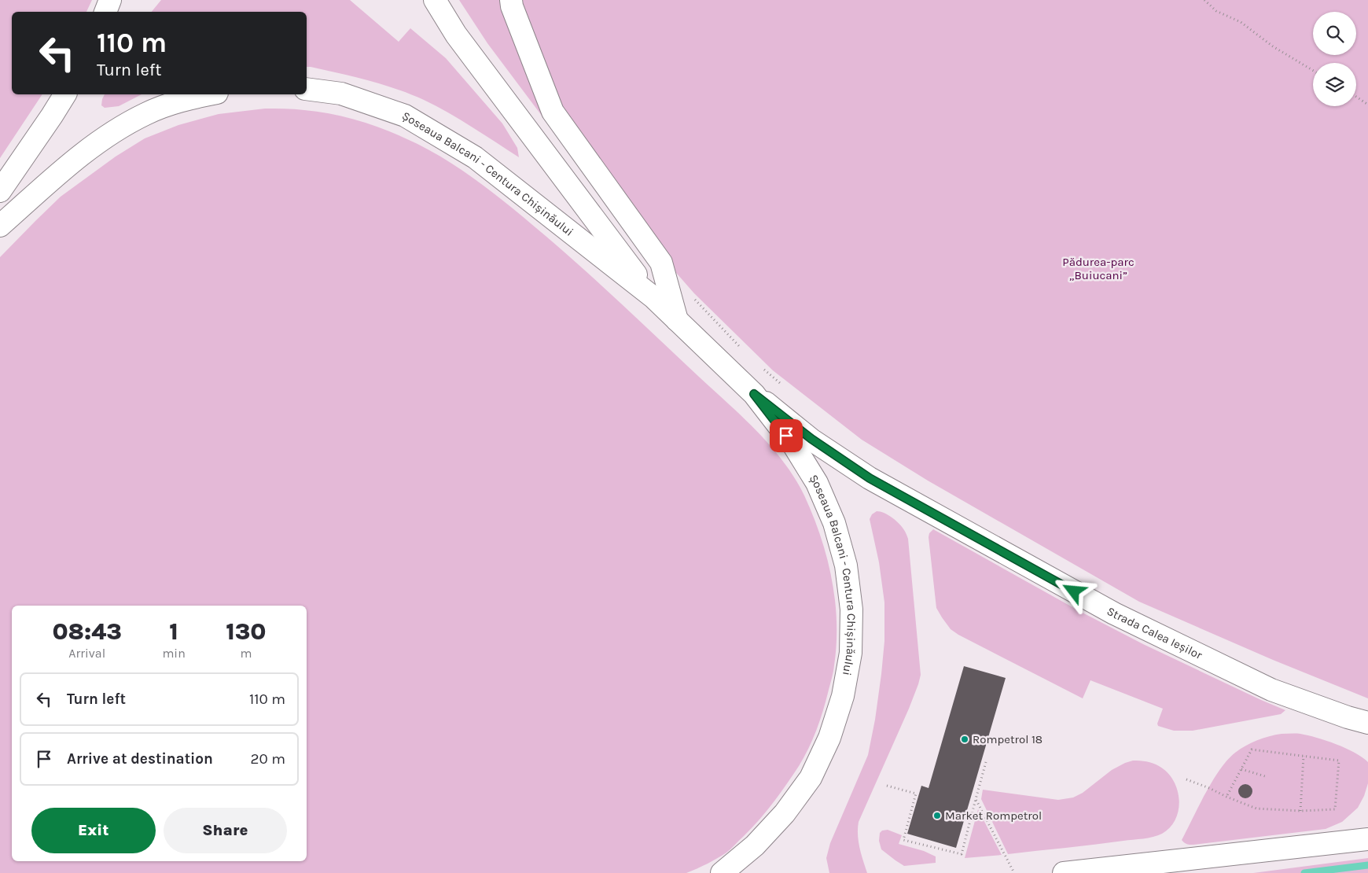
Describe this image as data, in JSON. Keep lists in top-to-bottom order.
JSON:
{
  "streets": {
    "main road": ["Șoseaua Balcani - Centura Chișinăului", "Strada Calea Ieșilor"]
  },
  "crossings": [
    ["Șoseaua Balcani - Centura Chișinăului", "Strada Calea Ieșilor"]
  ],
  "parks": ["Pădurea-parc „Buiucani”"],
  "places": ["Rompetrol 18", "Market Rompetrol"],
  "page": {
    "turn": ["110 m", "Turn left"],
    "eta": [
      "08:43",
      "Arrival",
      "1",
      "min",
      "130",
      "m"
    ],
    "list": [
      {
        "name": "Turn left",
        "value": "110 m"
      },
      {
        "name": "Arrive at destination",
        "value": "20 m"
      }
    ],
    "buttons": ["Exit", "Share"]
  }
}
